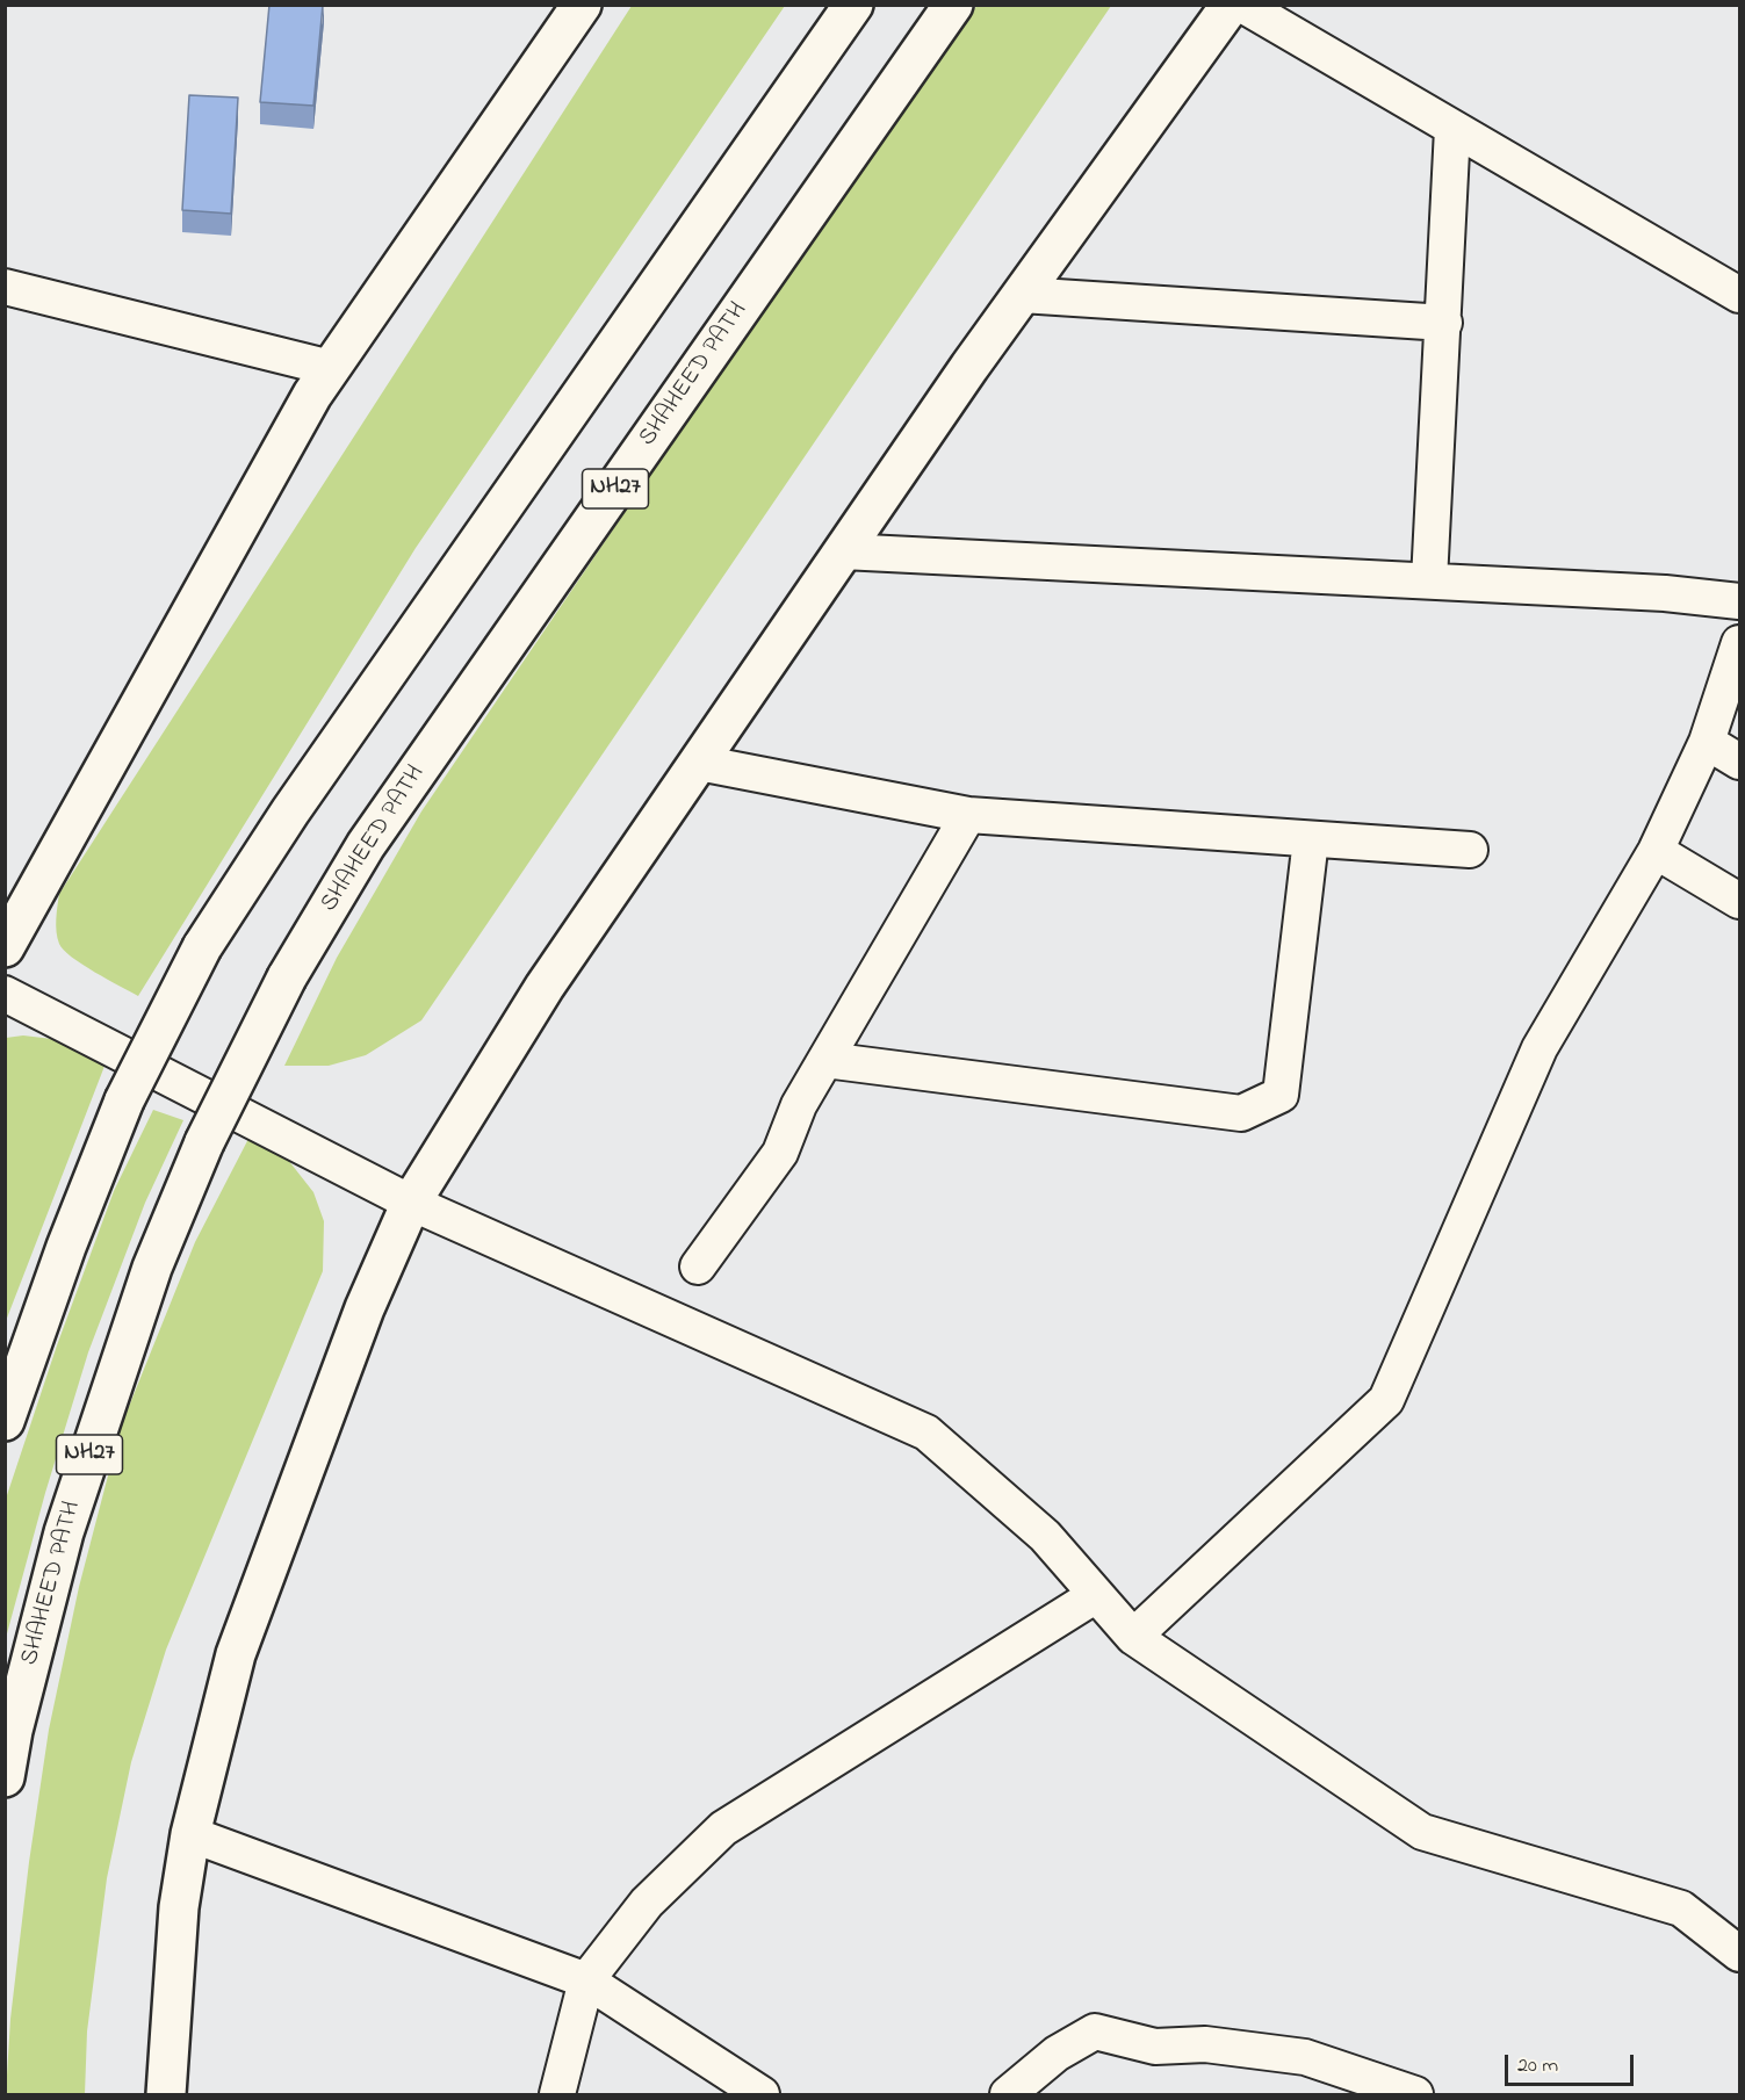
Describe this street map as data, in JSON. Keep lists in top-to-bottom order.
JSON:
{
  "streets": {
    "main road": ["SHAHEED PATH", "NH27"]
  },
  "scale_bar": "20 m"
}
